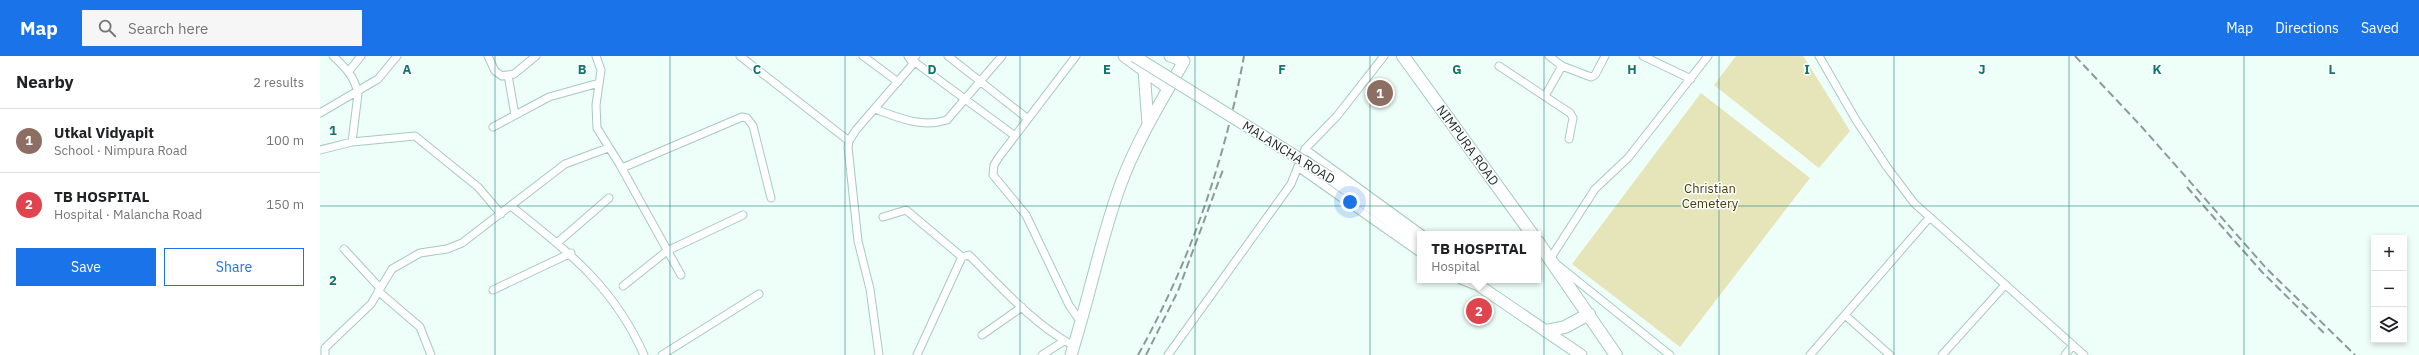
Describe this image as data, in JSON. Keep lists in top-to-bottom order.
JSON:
{
  "streets": {
    "main road": ["NIMPURA ROAD", "MALANCHA ROAD"]
  },
  "parks": ["Christian Cemetery"],
  "page": {
    "header": "Map",
    "search": "Search here",
    "nav": ["Map", "Directions", "Saved"],
    "heading": ["Nearby", "2 results"],
    "pins": ["1", "2"],
    "list": [
      {
        "mark": "1",
        "name": "Utkal Vidyapit",
        "note": "School · Nimpura Road",
        "value": "100 m"
      },
      {
        "mark": "2",
        "name": "TB HOSPITAL",
        "note": "Hospital · Malancha Road",
        "value": "150 m"
      }
    ],
    "popup": ["TB HOSPITAL", "Hospital"],
    "map_buttons": ["+", "−"],
    "buttons": ["Save", "Share"]
  },
  "grid": {
    "columns": [
      "A",
      "B",
      "C",
      "D",
      "E",
      "F",
      "G",
      "H",
      "I",
      "J",
      "K",
      "L"
    ],
    "rows": ["1", "2"]
  }
}
